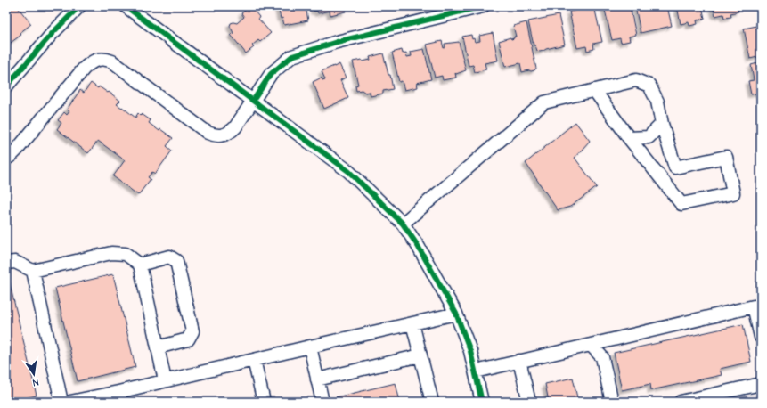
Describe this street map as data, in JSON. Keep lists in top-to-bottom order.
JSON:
{
  "north": "bottom"
}
